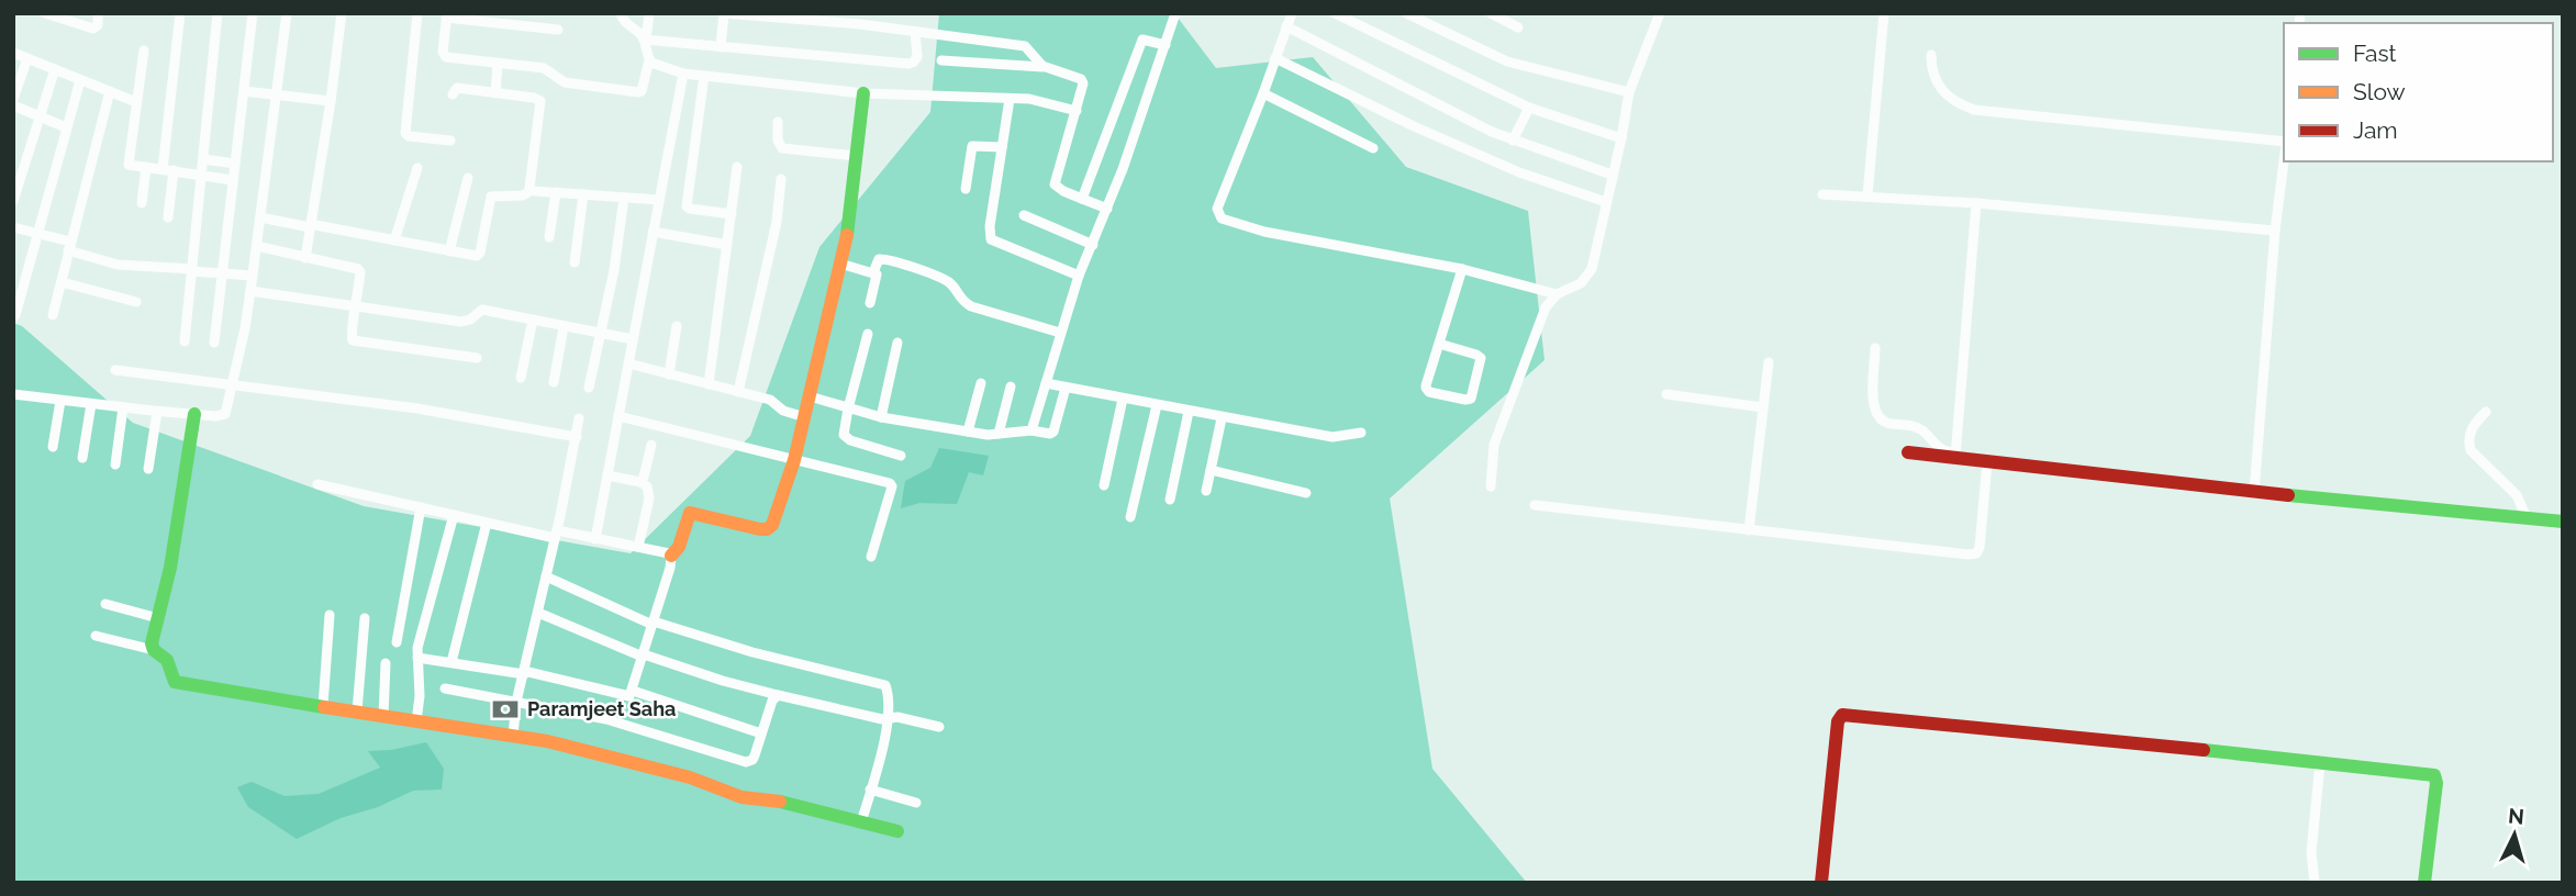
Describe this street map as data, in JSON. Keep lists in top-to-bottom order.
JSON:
{
  "places": {
    "bank": ["Paramjeet Saha"]
  },
  "legend": ["Fast", "Slow", "Jam"],
  "north": "top"
}
